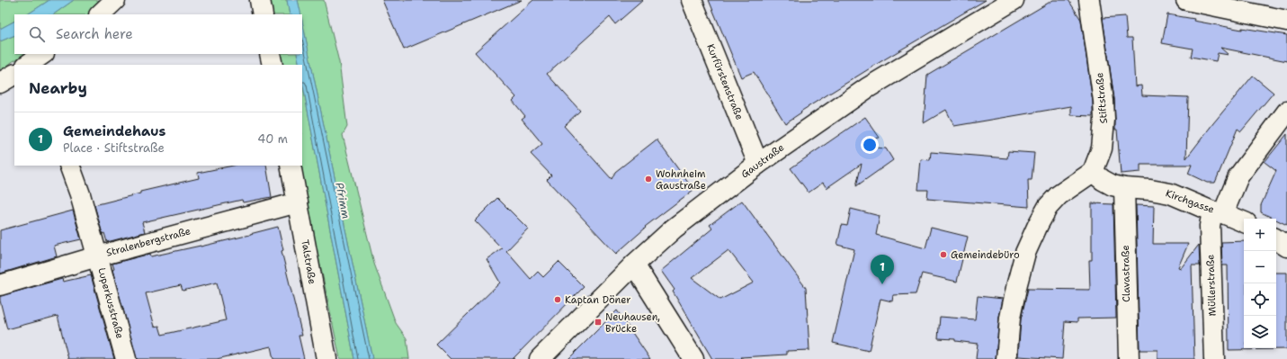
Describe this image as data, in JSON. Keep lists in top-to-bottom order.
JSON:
{
  "streets": {
    "street": [
      "Kurfürstenstraße",
      "Stiftstraße",
      "Gaustraße",
      "Kirchgasse",
      "Stralenbergstraße",
      "Talstraße",
      "Clavastraße",
      "Müllerstraße",
      "Luperkusstraße"
    ]
  },
  "crossings": [
    ["Kurfürstenstraße", "Gaustraße"],
    ["Stiftstraße", "Kirchgasse"],
    ["Kirchgasse", "Clavastraße"],
    ["Kirchgasse", "Müllerstraße"],
    ["Stralenbergstraße", "Talstraße"],
    ["Stralenbergstraße", "Luperkusstraße"]
  ],
  "water": ["Pfrimm"],
  "places": {
    "other": ["Wohnheim Gaustraße", "Gemeindebüro", "Kaptan Döner"],
    "transit": ["Neuhausen, Brücke"]
  },
  "page": {
    "search": "Search here",
    "heading": "Nearby",
    "list": [
      {
        "mark": "1",
        "name": "Gemeindehaus",
        "note": "Place · Stiftstraße",
        "value": "40 m"
      }
    ],
    "map_buttons": ["+", "−"],
    "pins": "1"
  }
}
